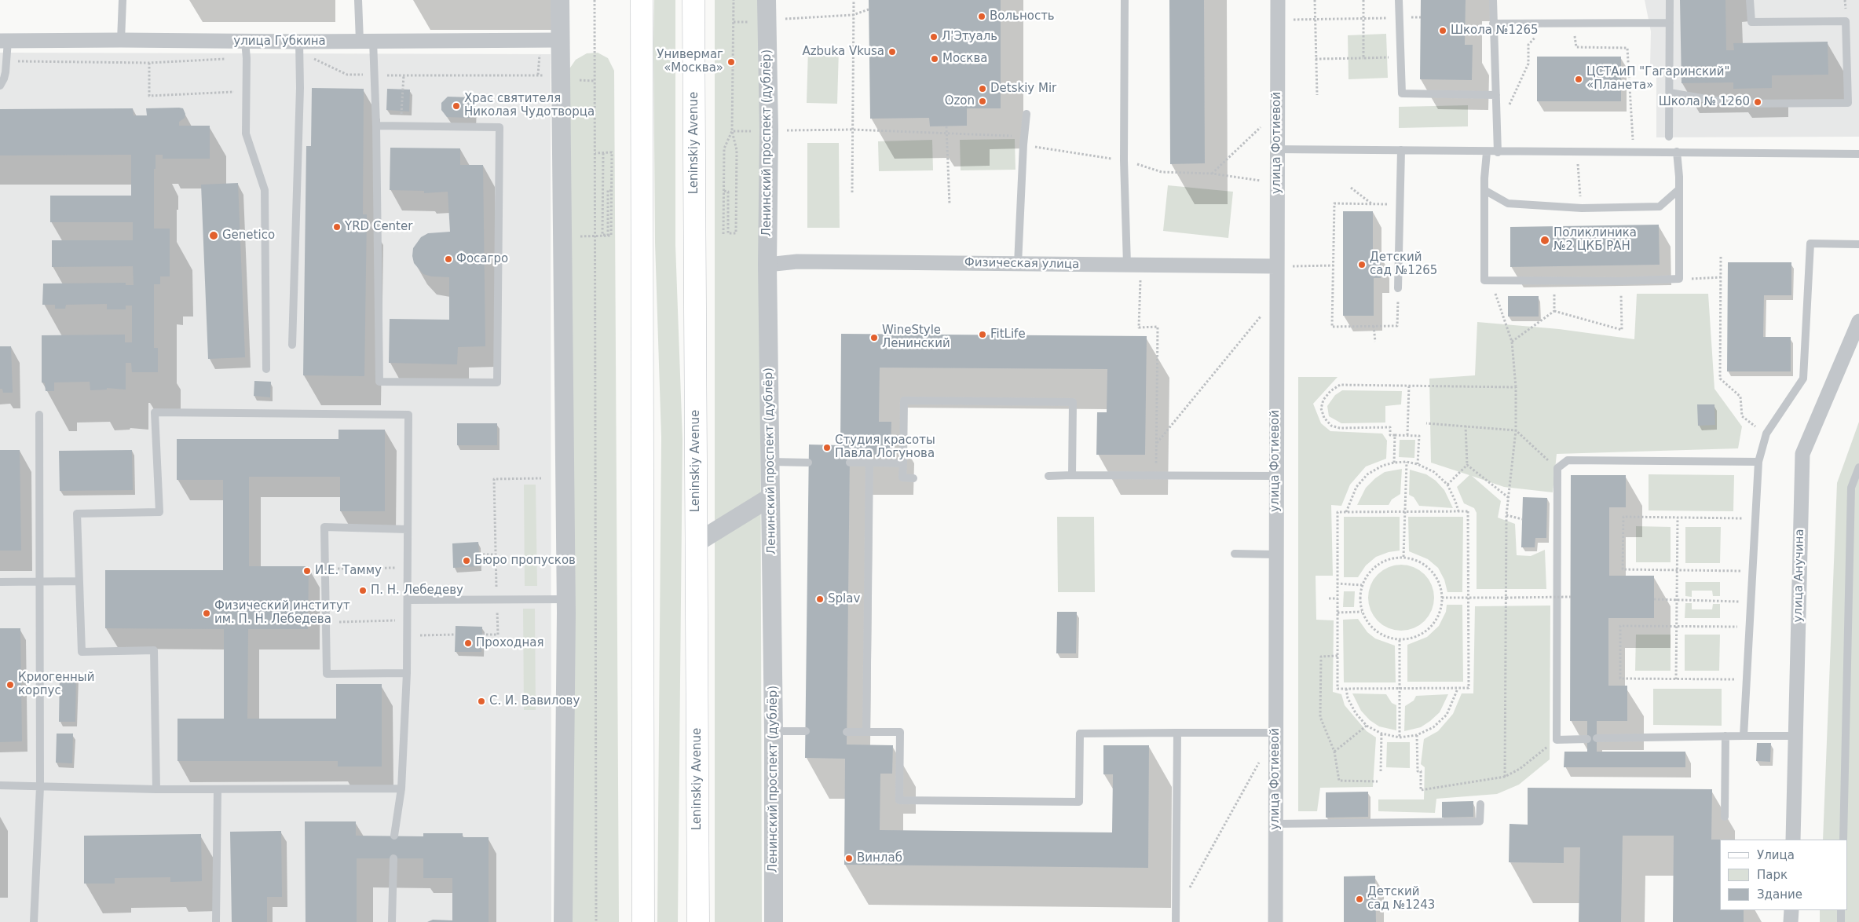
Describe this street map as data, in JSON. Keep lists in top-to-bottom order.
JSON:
{
  "streets": {
    "main road": ["Leninskiy Avenue"],
    "street": [
      "улица Губкина",
      "Ленинский проспект (дублёр)",
      "улица Фотиевой",
      "Физическая улица",
      "улица Анучина"
    ]
  },
  "crossings": [
    ["Ленинский проспект (дублёр)", "Физическая улица"],
    ["улица Фотиевой", "Физическая улица"]
  ],
  "places": [
    "Вольность",
    "Школа №1265",
    "Л'Этуаль",
    "Azbuka Vkusa",
    "Москва",
    "Универмаг «Москва»",
    "ЦСТАиП \"Гагаринский\" «Планета»",
    "Detskiy Mir",
    "Ozon",
    "Школа № 1260",
    "Храс святителя Николая Чудотворца",
    "YRD Center",
    "Genetico",
    "Поликлиника №2 ЦКБ РАН",
    "Фосагро",
    "Детский сад №1265",
    "FitLife",
    "WineStyle Ленинский",
    "Студия красоты Павла Логунова",
    "Бюро пропусков",
    "И.Е. Тамму",
    "П. Н. Лебедеву",
    "Splav",
    "Физический институт им. П. Н. Лебедева",
    "Проходная",
    "Криогенный корпус",
    "С. И. Вавилову",
    "Винлаб",
    "Детский сад №1243"
  ],
  "legend": ["Улица", "Парк", "Здание"]
}
